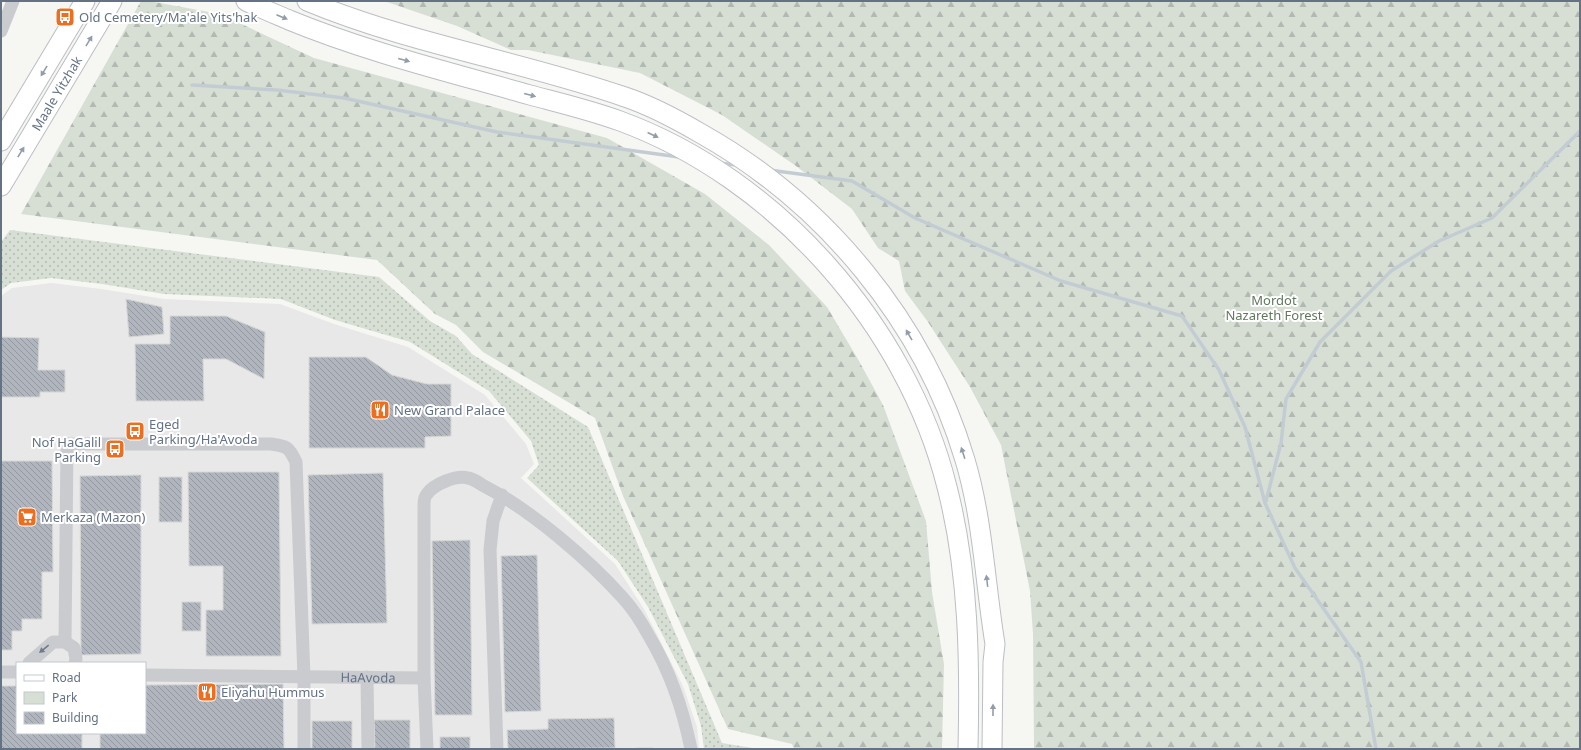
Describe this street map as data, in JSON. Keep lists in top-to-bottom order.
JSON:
{
  "streets": {
    "main road": ["Maale Yitzhak"],
    "street": ["HaAvoda"]
  },
  "parks": ["Mordot Nazareth Forest"],
  "places": {
    "bus stop": ["Old Cemetery/Ma'ale Yits'hak", "Eged Parking/Ha'Avoda", "Nof HaGalil Parking"],
    "restaurant": ["New Grand Palace", "Eliyahu Hummus"],
    "supermarket": ["Merkaza (Mazon)"]
  },
  "legend": ["Road", "Park", "Building"]
}
